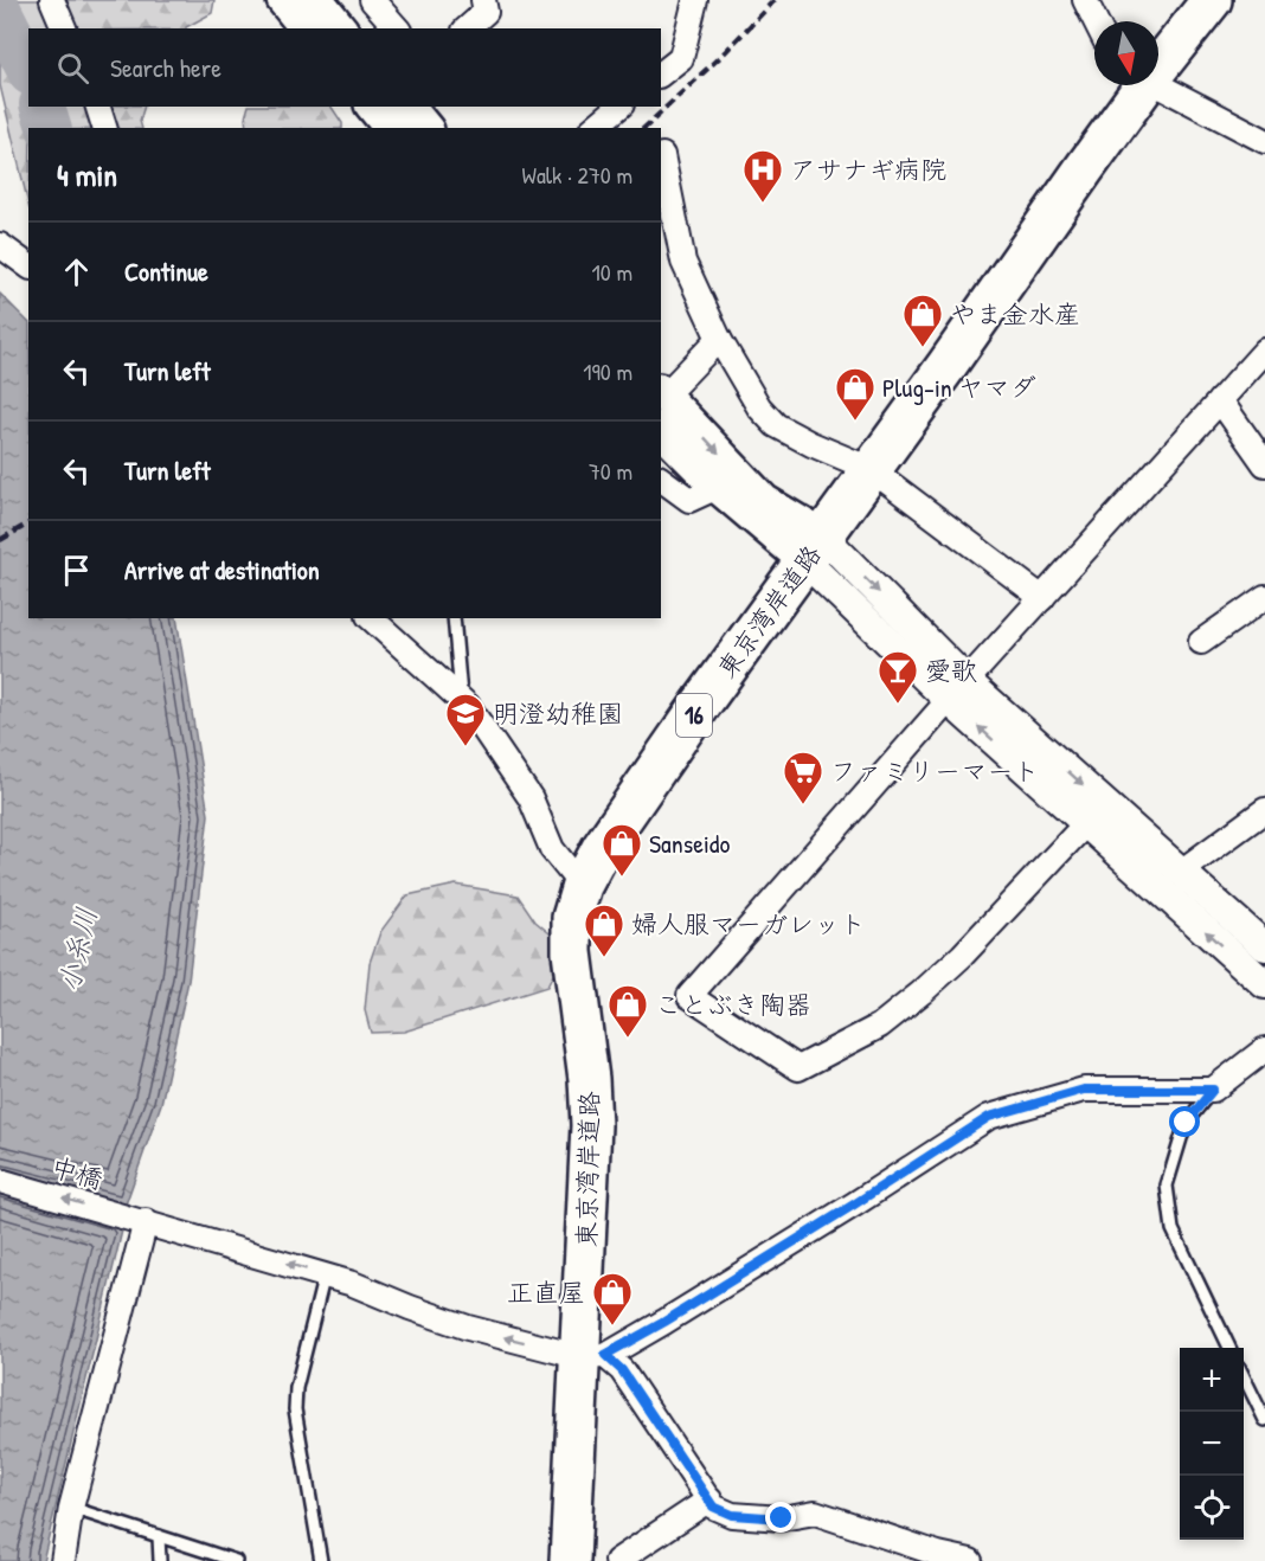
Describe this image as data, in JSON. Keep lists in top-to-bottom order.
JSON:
{
  "streets": {
    "highway": ["東京湾岸道路", "16"],
    "street": ["中橋"]
  },
  "crossings": [
    ["東京湾岸道路", "中橋"]
  ],
  "one_way": ["中橋"],
  "water": ["小糸川"],
  "places": {
    "hospital": ["アサナギ病院"],
    "shop": [
      "やま金水産",
      "Plug-in ヤマダ",
      "Sanseido",
      "婦人服マーガレット",
      "ことぶき陶器",
      "正直屋"
    ],
    "bar": ["愛歌"],
    "school or university": ["明澄幼稚園"],
    "supermarket": ["ファミリーマート"]
  },
  "north": "bottom",
  "page": {
    "search": "Search here",
    "heading": ["4 min", "Walk · 270 m"],
    "list": [
      ["Continue", "10 m"],
      ["Turn left", "190 m"],
      ["Turn left", "70 m"],
      "Arrive at destination"
    ],
    "map_buttons": ["+", "−"]
  }
}
